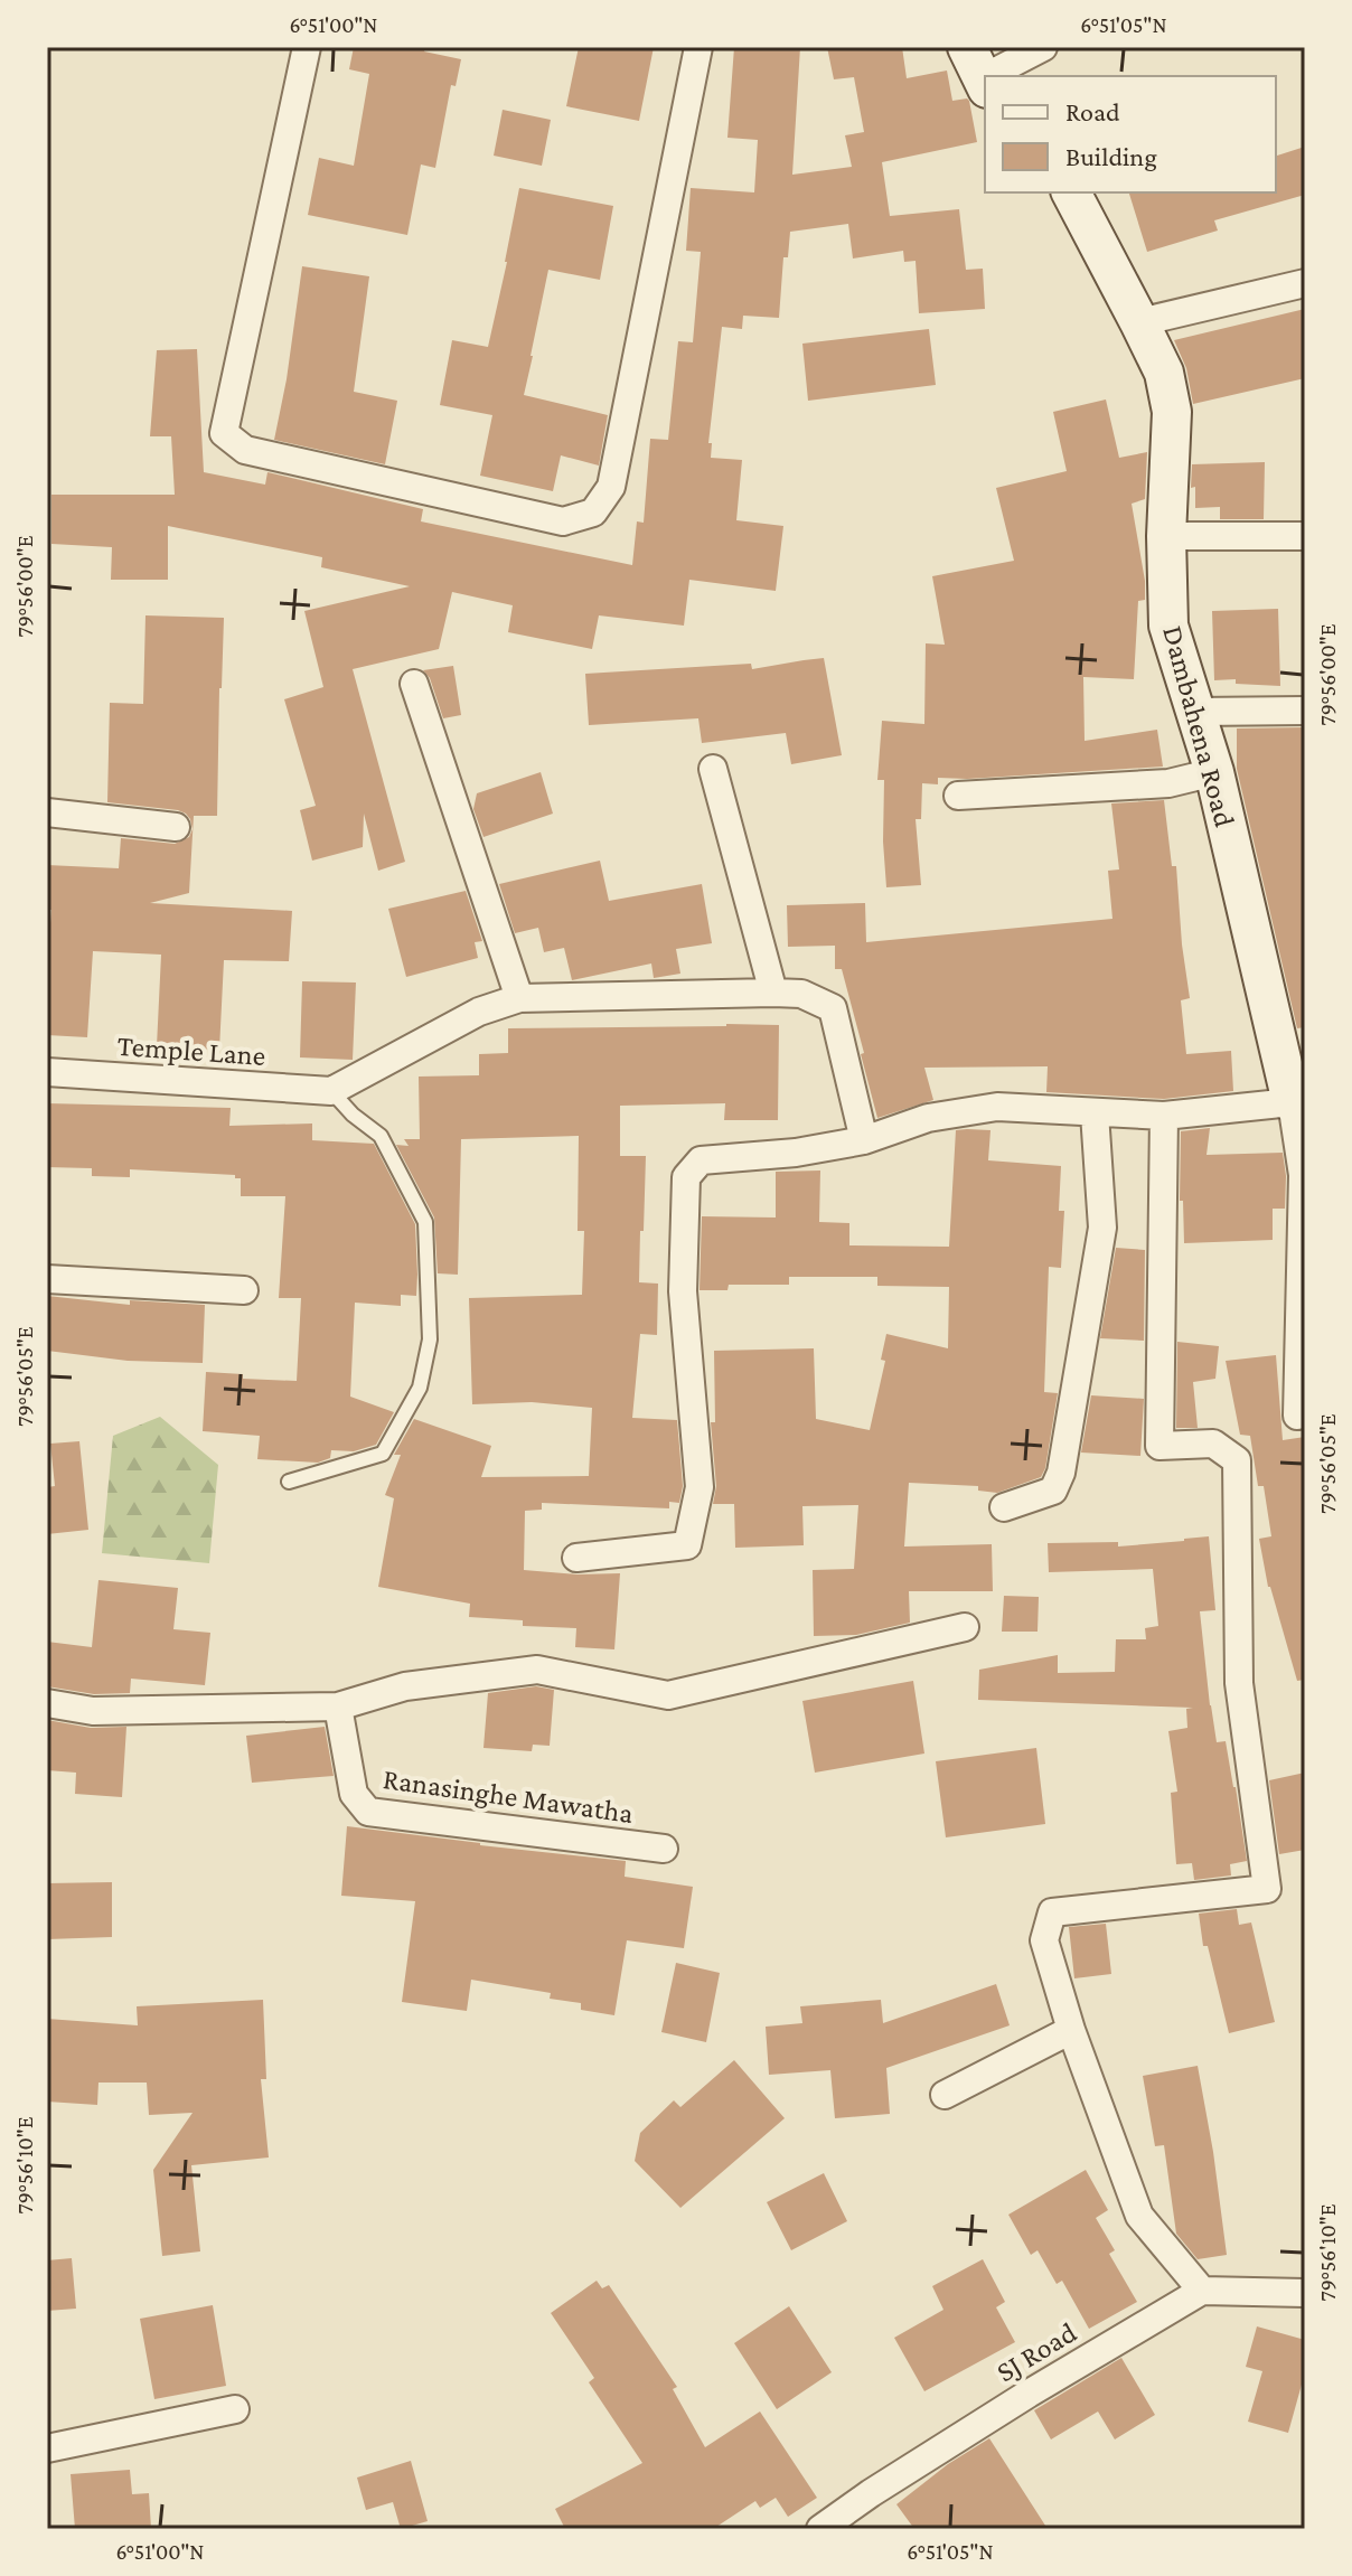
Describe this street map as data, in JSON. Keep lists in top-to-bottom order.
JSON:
{
  "streets": {
    "street": [
      "Dambahena Road",
      "Temple Lane",
      "Ranasinghe Mawatha",
      "SJ Road"
    ]
  },
  "legend": ["Road", "Building"],
  "coordinates": [
    "6°51'00\"N",
    "6°51'05\"N",
    "79°56'00\"E",
    "79°56'05\"E",
    "79°56'10\"E"
  ]
}
